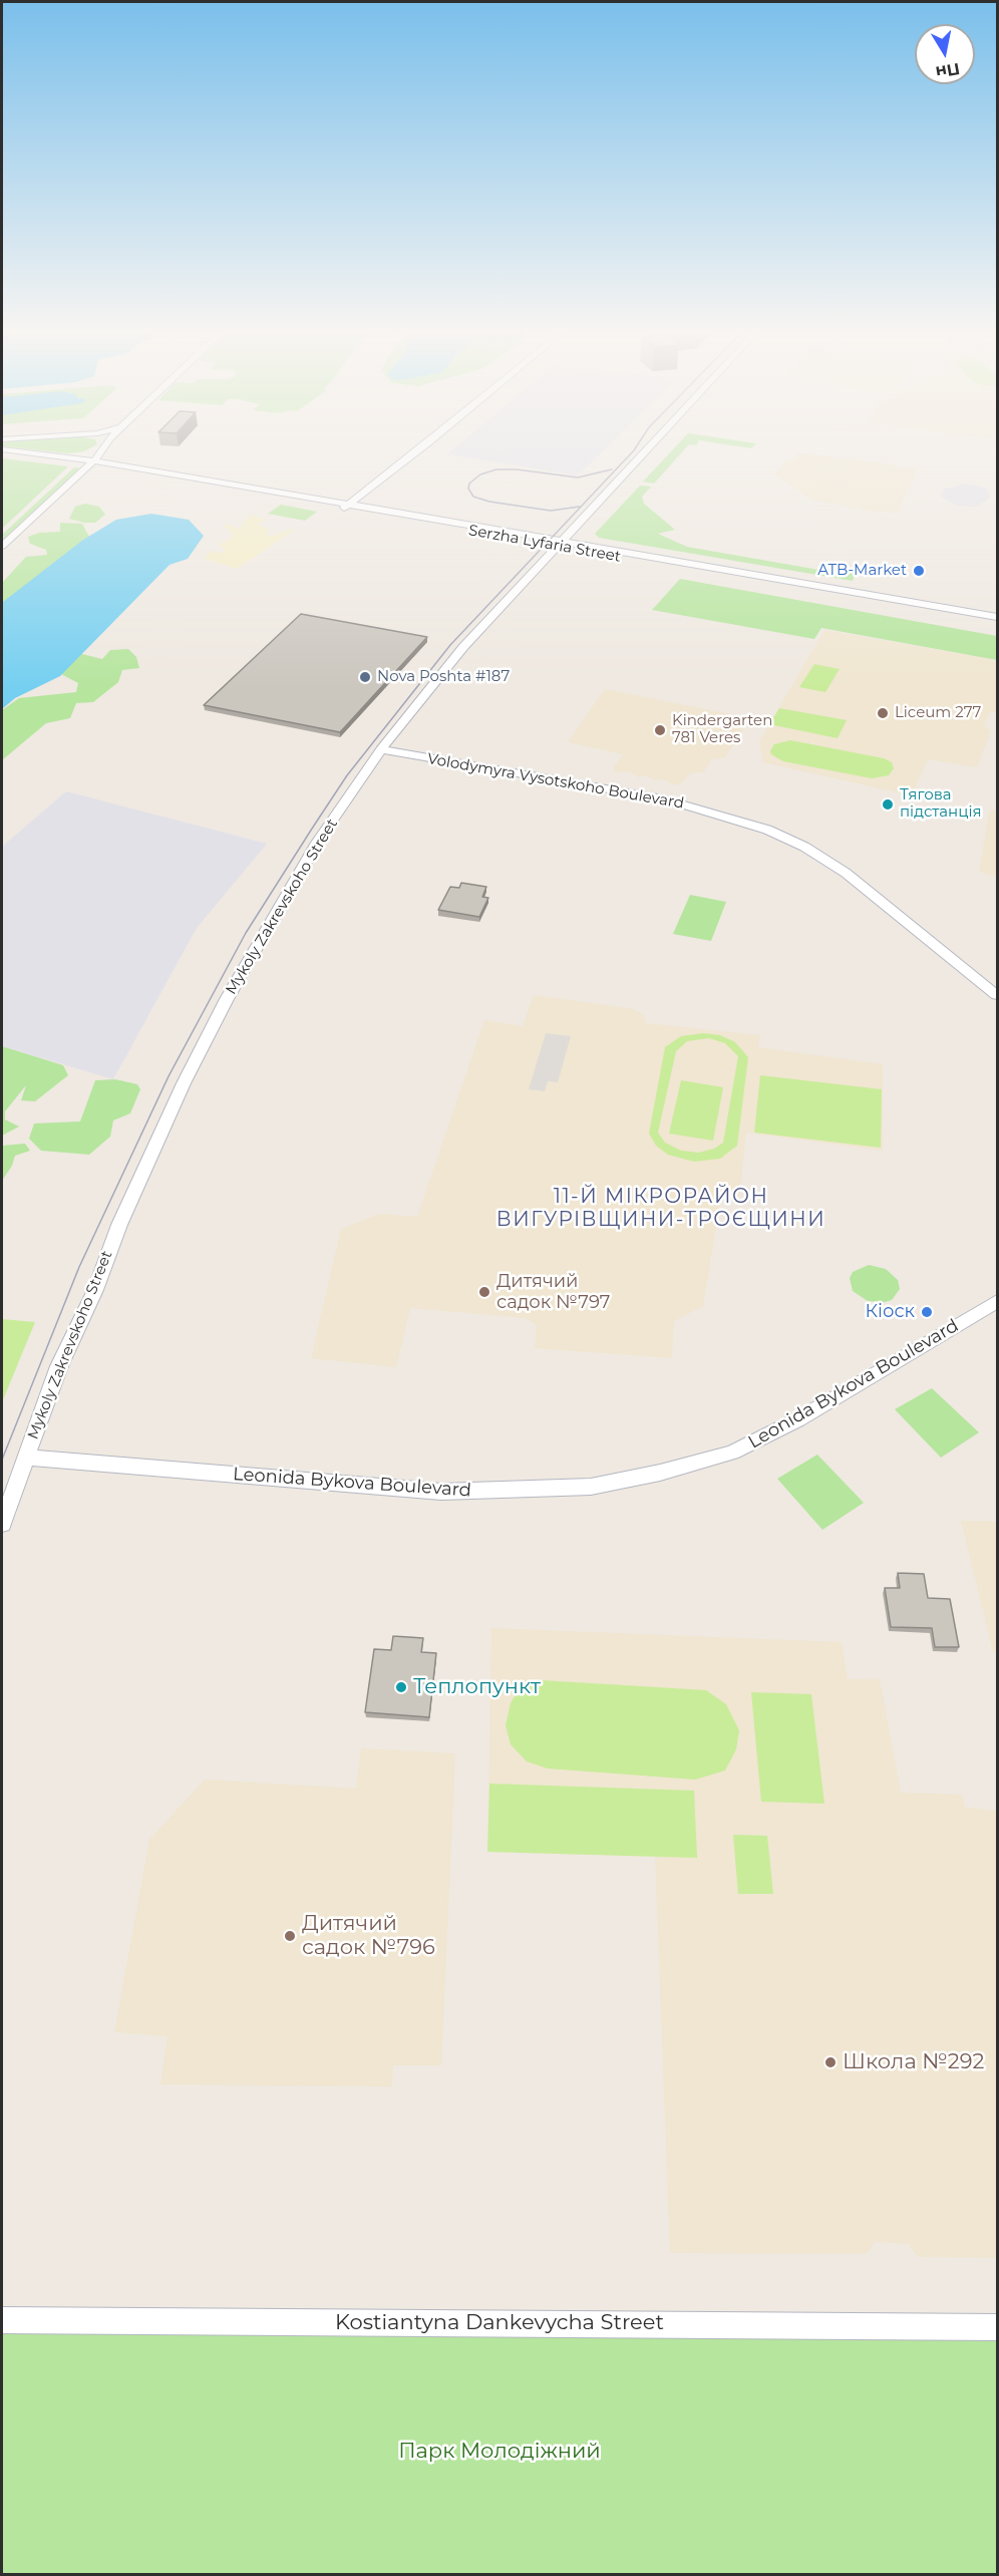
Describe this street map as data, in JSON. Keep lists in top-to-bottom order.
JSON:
{
  "streets": {
    "street": [
      "Serzha Lyfaria Street",
      "Volodymyra Vysotskoho Boulevard",
      "Mykoly Zakrevskoho Street",
      "Leonida Bykova Boulevard",
      "Kostiantyna Dankevycha Street"
    ]
  },
  "crossings": [
    ["Serzha Lyfaria Street", "Mykoly Zakrevskoho Street"],
    ["Volodymyra Vysotskoho Boulevard", "Mykoly Zakrevskoho Street"],
    ["Mykoly Zakrevskoho Street", "Leonida Bykova Boulevard"]
  ],
  "districts": ["11-Й МІКРОРАЙОН ВИГУРІВЩИНИ-ТРОЄЩИНИ"],
  "parks": ["Парк Молодіжний"],
  "places": [
    "ATB-Market",
    "Nova Poshta #187",
    "Liceum 277",
    "Kindergarten 781 Veres",
    "Тягова пiдстанцiя",
    "Дитячий садок №797",
    "Кіоск",
    "Теплопункт",
    "Дитячий садок №796",
    "Школа №292"
  ],
  "north": "bottom"
}
